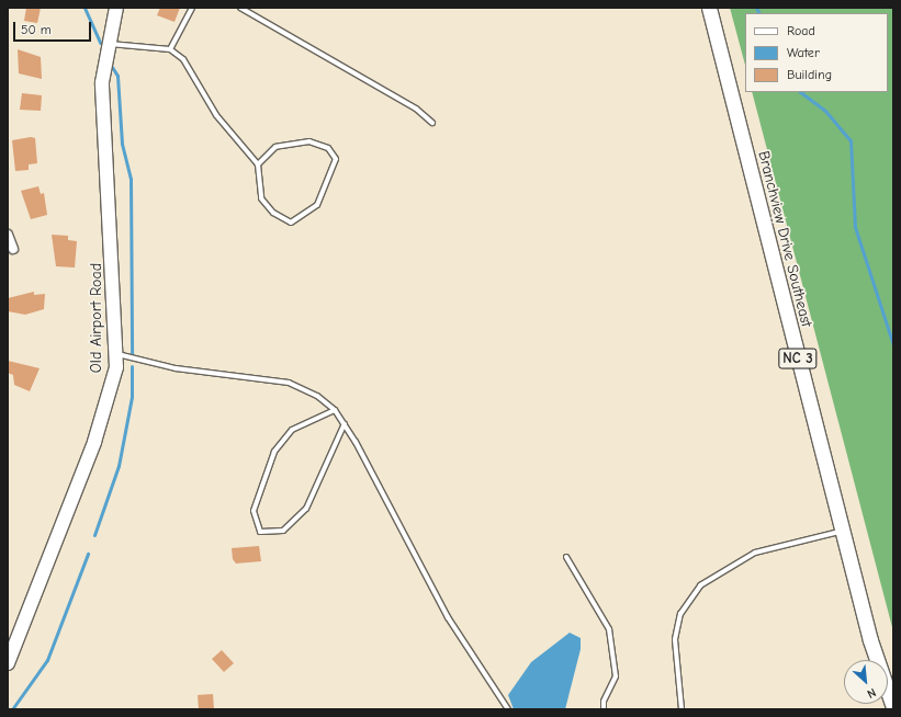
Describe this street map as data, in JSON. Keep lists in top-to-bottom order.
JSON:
{
  "streets": {
    "main road": ["Branchview Drive Southeast", "NC 3"],
    "street": ["Old Airport Road"]
  },
  "legend": ["Road", "Water", "Building"],
  "scale_bar": "50 m",
  "north": "bottom right"
}
